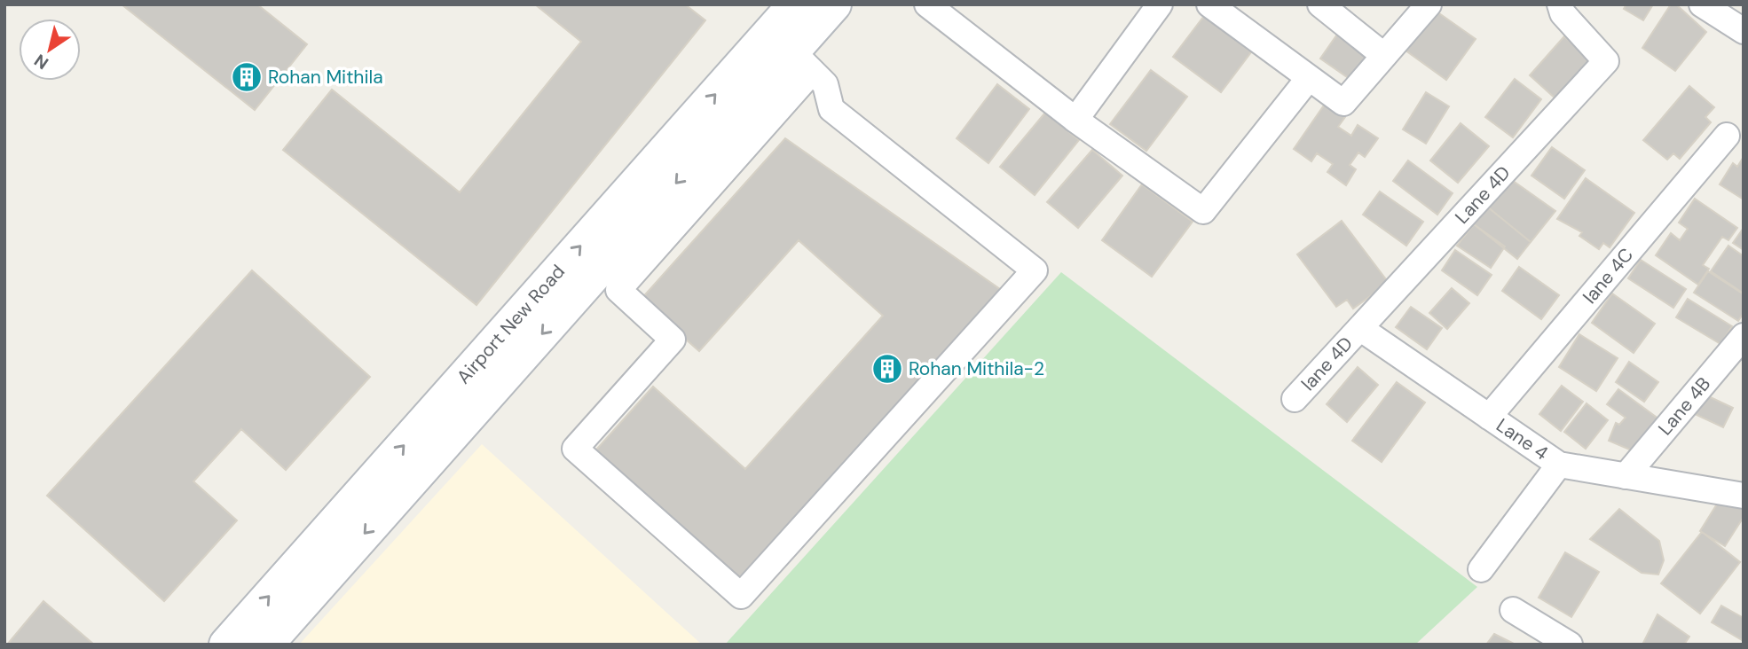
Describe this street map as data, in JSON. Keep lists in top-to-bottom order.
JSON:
{
  "streets": {
    "main road": ["Airport New Road"],
    "street": [
      "Lane 4D",
      "lane 4C",
      "lane 4D",
      "Lane 4B",
      "Lane 4"
    ]
  },
  "crossings": [
    ["Lane 4D", "lane 4D"],
    ["Lane 4D", "Lane 4"],
    ["lane 4C", "Lane 4"],
    ["lane 4D", "Lane 4"],
    ["Lane 4B", "Lane 4"]
  ],
  "places": {
    "building": ["Rohan Mithila", "Rohan Mithila-2"]
  },
  "north": "bottom left"
}
